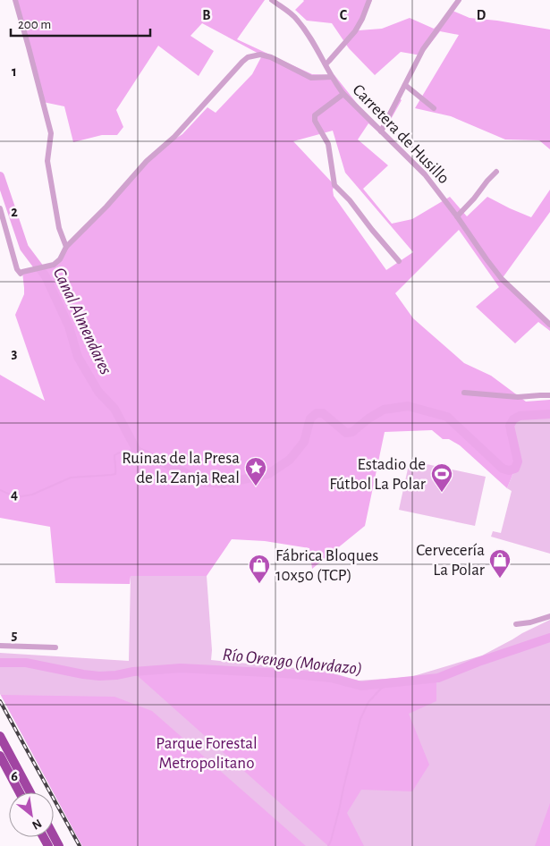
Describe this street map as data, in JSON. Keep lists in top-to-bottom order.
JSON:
{
  "streets": {
    "street": ["Carretera de Husillo"]
  },
  "water": ["Canal Almendares", "Río Orengo (Mordazo)"],
  "parks": ["Parque Forestal Metropolitano"],
  "places": {
    "place": ["Ruinas de la Presa de la Zanja Real"],
    "sports": ["Estadio de Fútbol La Polar"],
    "shop": ["Cervecería La Polar", "Fábrica Bloques 10x50 (TCP)"]
  },
  "scale_bar": "200 m",
  "north": "bottom right",
  "grid": {
    "columns": ["B", "C", "D"],
    "rows": [
      "1",
      "2",
      "3",
      "4",
      "5",
      "6"
    ]
  }
}
